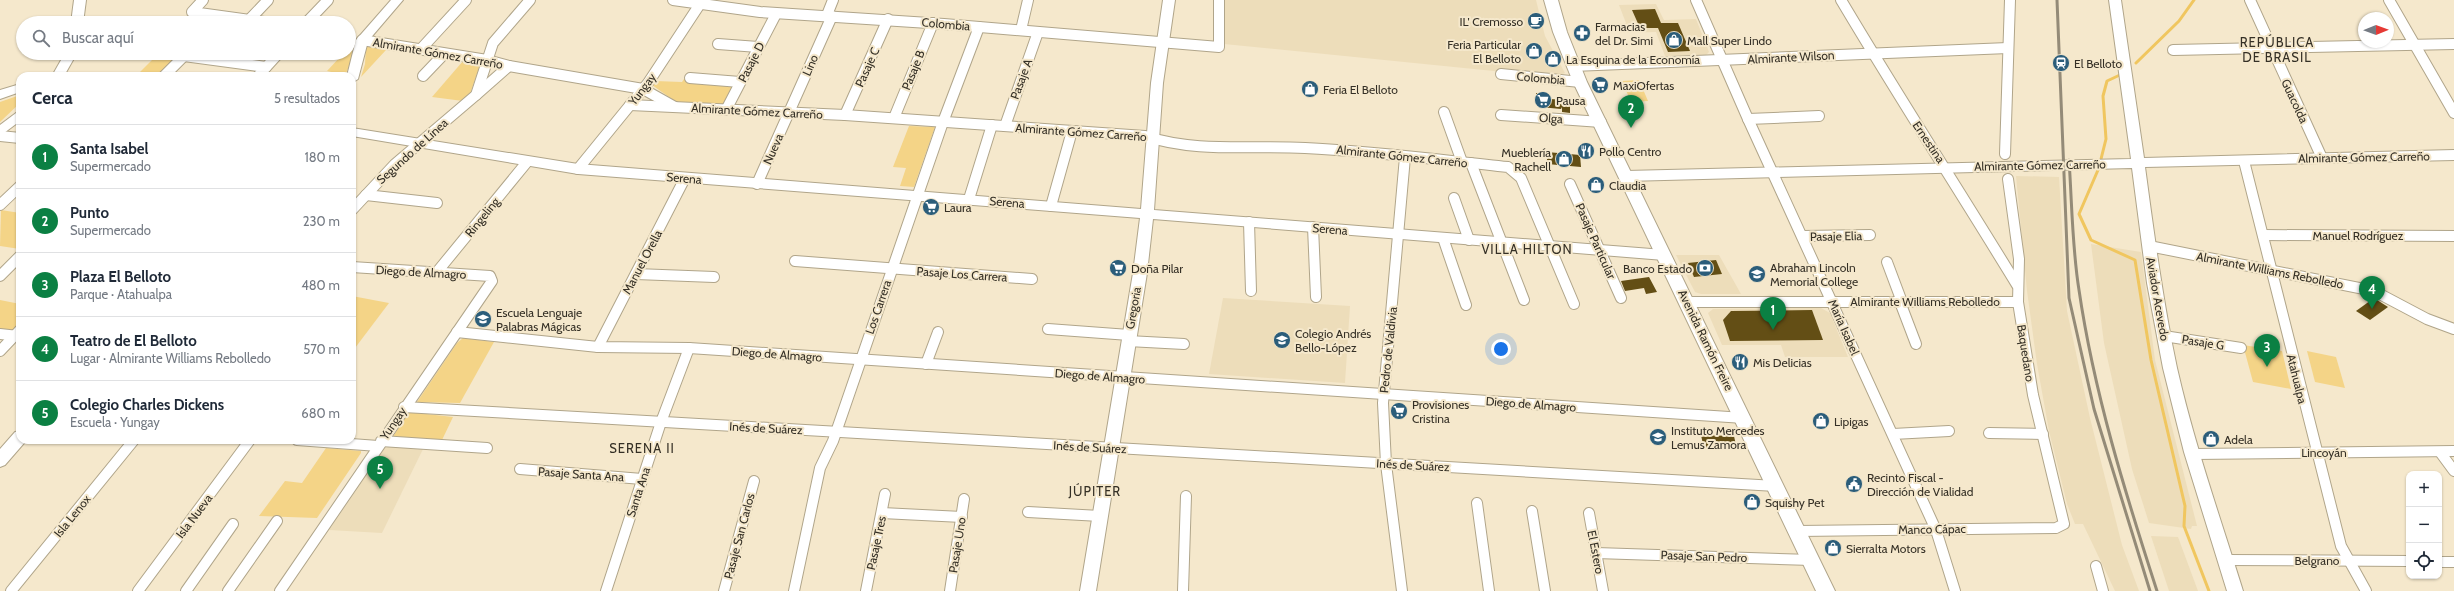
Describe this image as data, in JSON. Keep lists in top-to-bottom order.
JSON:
{
  "streets": {
    "main road": ["Avenida Ramón Freire"],
    "street": [
      "Colombia",
      "Almirante Gómez Carreño",
      "Almirante Wilson",
      "Pasaje D",
      "Lino",
      "Pasaje C",
      "Pasaje B",
      "Pasaje A",
      "Yungay",
      "Guacolda",
      "Olga",
      "Ernestina",
      "Nueva",
      "Segundo de Línea",
      "Serena",
      "Ringeling",
      "Manuel Rodríguez",
      "Pasaje Elia",
      "Pasaje Particular",
      "Manuel Orella",
      "Almirante Williams Rebolledo",
      "Diego de Almagro",
      "Pasaje Los Carrera",
      "Aviador Acevedo",
      "Los Carrera",
      "Gregoria",
      "María Isabel",
      "Pasaje G",
      "Pedro de Valdivia",
      "Baquedano",
      "Atahualpa",
      "Inés de Suárez",
      "Lincoyán",
      "Pasaje Santa Ana",
      "Santa Ana",
      "Isla Lenox",
      "Isla Nueva",
      "Manco Cápac",
      "Pasaje San Carlos",
      "Pasaje Tres",
      "Pasaje Uno",
      "El Estero",
      "Pasaje San Pedro",
      "Belgrano"
    ]
  },
  "crossings": [
    ["Colombia", "Pasaje D"],
    ["Colombia", "Lino"],
    ["Colombia", "Pasaje C"],
    ["Colombia", "Pasaje B"],
    ["Colombia", "Pasaje A"],
    ["Colombia", "Yungay"],
    ["Colombia", "Los Carrera"],
    ["Colombia", "Gregoria"],
    ["Colombia", "Avenida Ramón Freire"],
    ["Almirante Gómez Carreño", "Pasaje D"],
    ["Almirante Gómez Carreño", "Lino"],
    ["Almirante Gómez Carreño", "Pasaje C"],
    ["Almirante Gómez Carreño", "Pasaje B"],
    ["Almirante Gómez Carreño", "Pasaje A"],
    ["Almirante Gómez Carreño", "Yungay"],
    ["Almirante Gómez Carreño", "Guacolda"],
    ["Almirante Gómez Carreño", "Ernestina"],
    ["Almirante Gómez Carreño", "Nueva"],
    ["Almirante Gómez Carreño", "Segundo de Línea"],
    ["Almirante Gómez Carreño", "Serena"],
    ["Almirante Gómez Carreño", "Aviador Acevedo"],
    ["Almirante Gómez Carreño", "Los Carrera"],
    ["Almirante Gómez Carreño", "Gregoria"],
    ["Almirante Gómez Carreño", "María Isabel"],
    ["Almirante Gómez Carreño", "Avenida Ramón Freire"],
    ["Almirante Gómez Carreño", "Pedro de Valdivia"],
    ["Almirante Gómez Carreño", "Atahualpa"],
    ["Almirante Wilson", "Ernestina"],
    ["Almirante Wilson", "María Isabel"],
    ["Almirante Wilson", "Avenida Ramón Freire"],
    ["Lino", "Nueva"],
    ["Yungay", "Serena"],
    ["Yungay", "Diego de Almagro"],
    ["Yungay", "Inés de Suárez"],
    ["Olga", "Avenida Ramón Freire"],
    ["Ernestina", "Baquedano"],
    ["Nueva", "Serena"],
    ["Segundo de Línea", "Serena"],
    ["Serena", "Ringeling"],
    ["Serena", "Pasaje Particular"],
    ["Serena", "Manuel Orella"],
    ["Serena", "Los Carrera"],
    ["Serena", "Gregoria"],
    ["Serena", "Avenida Ramón Freire"],
    ["Serena", "Pedro de Valdivia"],
    ["Ringeling", "Diego de Almagro"],
    ["Manuel Rodríguez", "Atahualpa"],
    ["Pasaje Elia", "María Isabel"],
    ["Manuel Orella", "Diego de Almagro"],
    ["Almirante Williams Rebolledo", "Aviador Acevedo"],
    ["Almirante Williams Rebolledo", "María Isabel"],
    ["Almirante Williams Rebolledo", "Avenida Ramón Freire"],
    ["Almirante Williams Rebolledo", "Baquedano"],
    ["Almirante Williams Rebolledo", "Atahualpa"],
    ["Diego de Almagro", "Los Carrera"],
    ["Diego de Almagro", "Gregoria"],
    ["Diego de Almagro", "Avenida Ramón Freire"],
    ["Diego de Almagro", "Pedro de Valdivia"],
    ["Diego de Almagro", "Santa Ana"],
    ["Pasaje Los Carrera", "Los Carrera"],
    ["Aviador Acevedo", "Pasaje G"],
    ["Aviador Acevedo", "Lincoyán"],
    ["Aviador Acevedo", "Belgrano"],
    ["Los Carrera", "Inés de Suárez"],
    ["Gregoria", "Inés de Suárez"],
    ["María Isabel", "Manco Cápac"],
    ["Avenida Ramón Freire", "Inés de Suárez"],
    ["Avenida Ramón Freire", "Manco Cápac"],
    ["Avenida Ramón Freire", "Pasaje San Pedro"],
    ["Pedro de Valdivia", "Inés de Suárez"],
    ["Baquedano", "Manco Cápac"],
    ["Atahualpa", "Lincoyán"],
    ["Atahualpa", "Belgrano"],
    ["Inés de Suárez", "Santa Ana"],
    ["Pasaje Santa Ana", "Santa Ana"],
    ["El Estero", "Pasaje San Pedro"]
  ],
  "districts": [
    "REPÚBLICA DE BRASIL",
    "VILLA HILTON",
    "SERENA II",
    "JÚPITER"
  ],
  "places": {
    "cafe": ["IL' Cremosso"],
    "pharmacy": ["Farmacias del Dr. Simi"],
    "shop": [
      "Mall Super Lindo",
      "Feria Particular El Belloto",
      "La Esquina de la Economía",
      "Feria El Belloto",
      "Mueblería Rachell",
      "Claudia",
      "Lipigas",
      "Adela",
      "Squishy Pet",
      "Sierralta Motors"
    ],
    "station": ["El Belloto"],
    "supermarket": [
      "MaxiOfertas",
      "Pausa",
      "Laura",
      "Doña Pilar",
      "Provisiones Cristina"
    ],
    "restaurant": ["Pollo Centro", "Mis Delicias"],
    "bank": ["Banco Estado"],
    "school or university": [
      "Abraham Lincoln Memorial College",
      "Escuela Lenguaje Palabras Mágicas",
      "Colegio Andrés Bello-López",
      "Instituto Mercedes Lemus Zamora"
    ],
    "public building": ["Recinto Fiscal - Dirección de Vialidad"]
  },
  "north": "right",
  "page": {
    "search": "Buscar aquí",
    "heading": ["Cerca", "5 resultados"],
    "pins": [
      "2",
      "4",
      "1",
      "3",
      "5"
    ],
    "list": [
      {
        "mark": "1",
        "name": "Santa Isabel",
        "note": "Supermercado",
        "value": "180 m"
      },
      {
        "mark": "2",
        "name": "Punto",
        "note": "Supermercado",
        "value": "230 m"
      },
      {
        "mark": "3",
        "name": "Plaza El Belloto",
        "note": "Parque · Atahualpa",
        "value": "480 m"
      },
      {
        "mark": "4",
        "name": "Teatro de El Belloto",
        "note": "Lugar · Almirante Williams Rebolledo",
        "value": "570 m"
      },
      {
        "mark": "5",
        "name": "Colegio Charles Dickens",
        "note": "Escuela · Yungay",
        "value": "680 m"
      }
    ],
    "map_buttons": ["+", "−"]
  }
}
